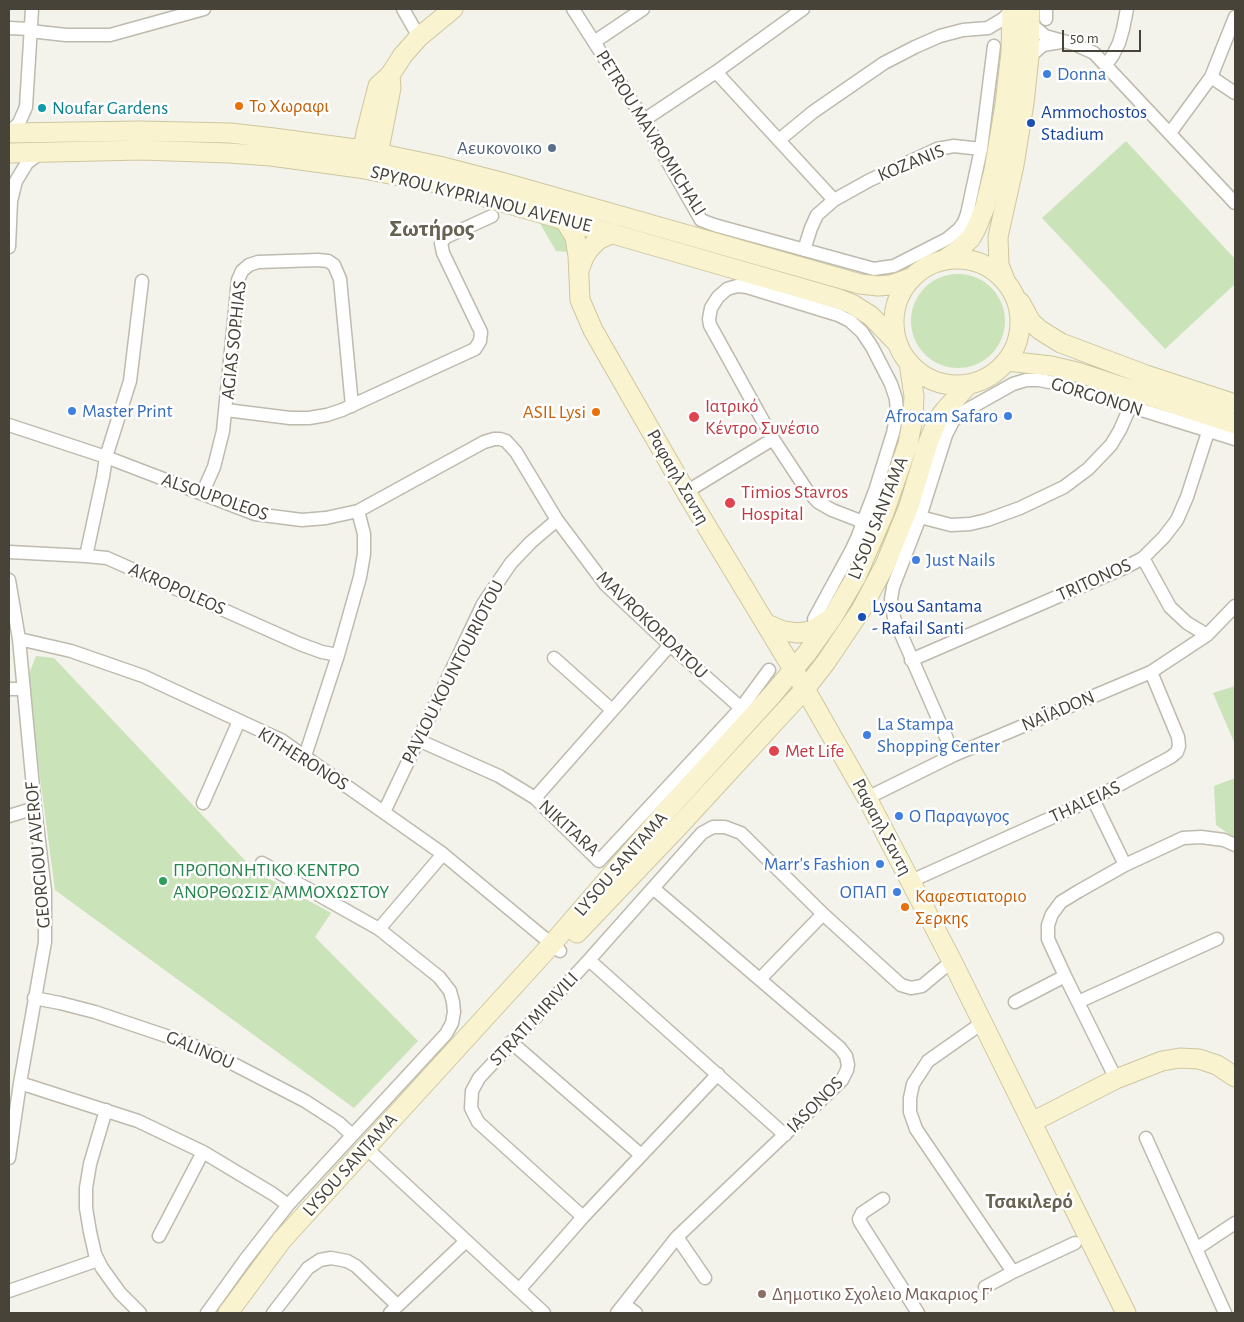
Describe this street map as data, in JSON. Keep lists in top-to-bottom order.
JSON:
{
  "streets": {
    "main road": ["SPYROU KYPRIANOU AVENUE", "Ραφαηλ Σαντη", "LYSOU SANTAMA"],
    "street": [
      "PETROU MAVROMICHALI",
      "KOZANIS",
      "AGIAS SOPHIAS",
      "GORGONON",
      "ALSOUPOLEOS",
      "TRITONOS",
      "AKROPOLEOS",
      "MAVROKORDATOU",
      "PAVLOU KOUNTOURIOTOU",
      "NAÏADON",
      "KITHERONOS",
      "THALEIAS",
      "NIKITARA",
      "GEORGIOU AVEROF",
      "STRATI MIRIVILI",
      "GALINOU",
      "IASONOS"
    ]
  },
  "crossings": [
    ["PETROU MAVROMICHALI", "KOZANIS"],
    ["SPYROU KYPRIANOU AVENUE", "Ραφαηλ Σαντη"],
    ["SPYROU KYPRIANOU AVENUE", "LYSOU SANTAMA"],
    ["AGIAS SOPHIAS", "ALSOUPOLEOS"],
    ["GORGONON", "TRITONOS"],
    ["Ραφαηλ Σαντη", "LYSOU SANTAMA"],
    ["Ραφαηλ Σαντη", "NAÏADON"],
    ["Ραφαηλ Σαντη", "THALEIAS"],
    ["ALSOUPOLEOS", "MAVROKORDATOU"],
    ["LYSOU SANTAMA", "KITHERONOS"],
    ["LYSOU SANTAMA", "GALINOU"],
    ["MAVROKORDATOU", "PAVLOU KOUNTOURIOTOU"],
    ["MAVROKORDATOU", "NIKITARA"],
    ["PAVLOU KOUNTOURIOTOU", "KITHERONOS"],
    ["PAVLOU KOUNTOURIOTOU", "NIKITARA"],
    ["NAÏADON", "THALEIAS"],
    ["KITHERONOS", "GEORGIOU AVEROF"],
    ["GEORGIOU AVEROF", "GALINOU"],
    ["STRATI MIRIVILI", "IASONOS"]
  ],
  "districts": ["Σωτήρος", "Τσακιλερό"],
  "places": [
    "Donna",
    "Το Χωραφι",
    "Noufar Gardens",
    "Ammochostos Stadium",
    "Αευκονοικο",
    "Master Print",
    "ASIL Lysi",
    "Afrocam Safaro",
    "Ιατρικό Κέντρο Συνέσιο",
    "Timios Stavros Hospital",
    "Just Nails",
    "Lysou Santama - Rafail Santi",
    "La Stampa Shopping Center",
    "Met Life",
    "Ο Παραγωγος",
    "Marr's Fashion",
    "ΠΡΟΠΟΝΗΤΙΚΟ ΚΕΝΤΡΟ ΑΝΟΡΘΩΣΙΣ ΑΜΜΟΧΩΣΤΟΥ",
    "ΟΠΑΠ",
    "Καφεστιατοριο Σερκης",
    "Δημοτικο Σχολειο Μακαριος Γ'"
  ],
  "scale_bar": "50 m"
}
